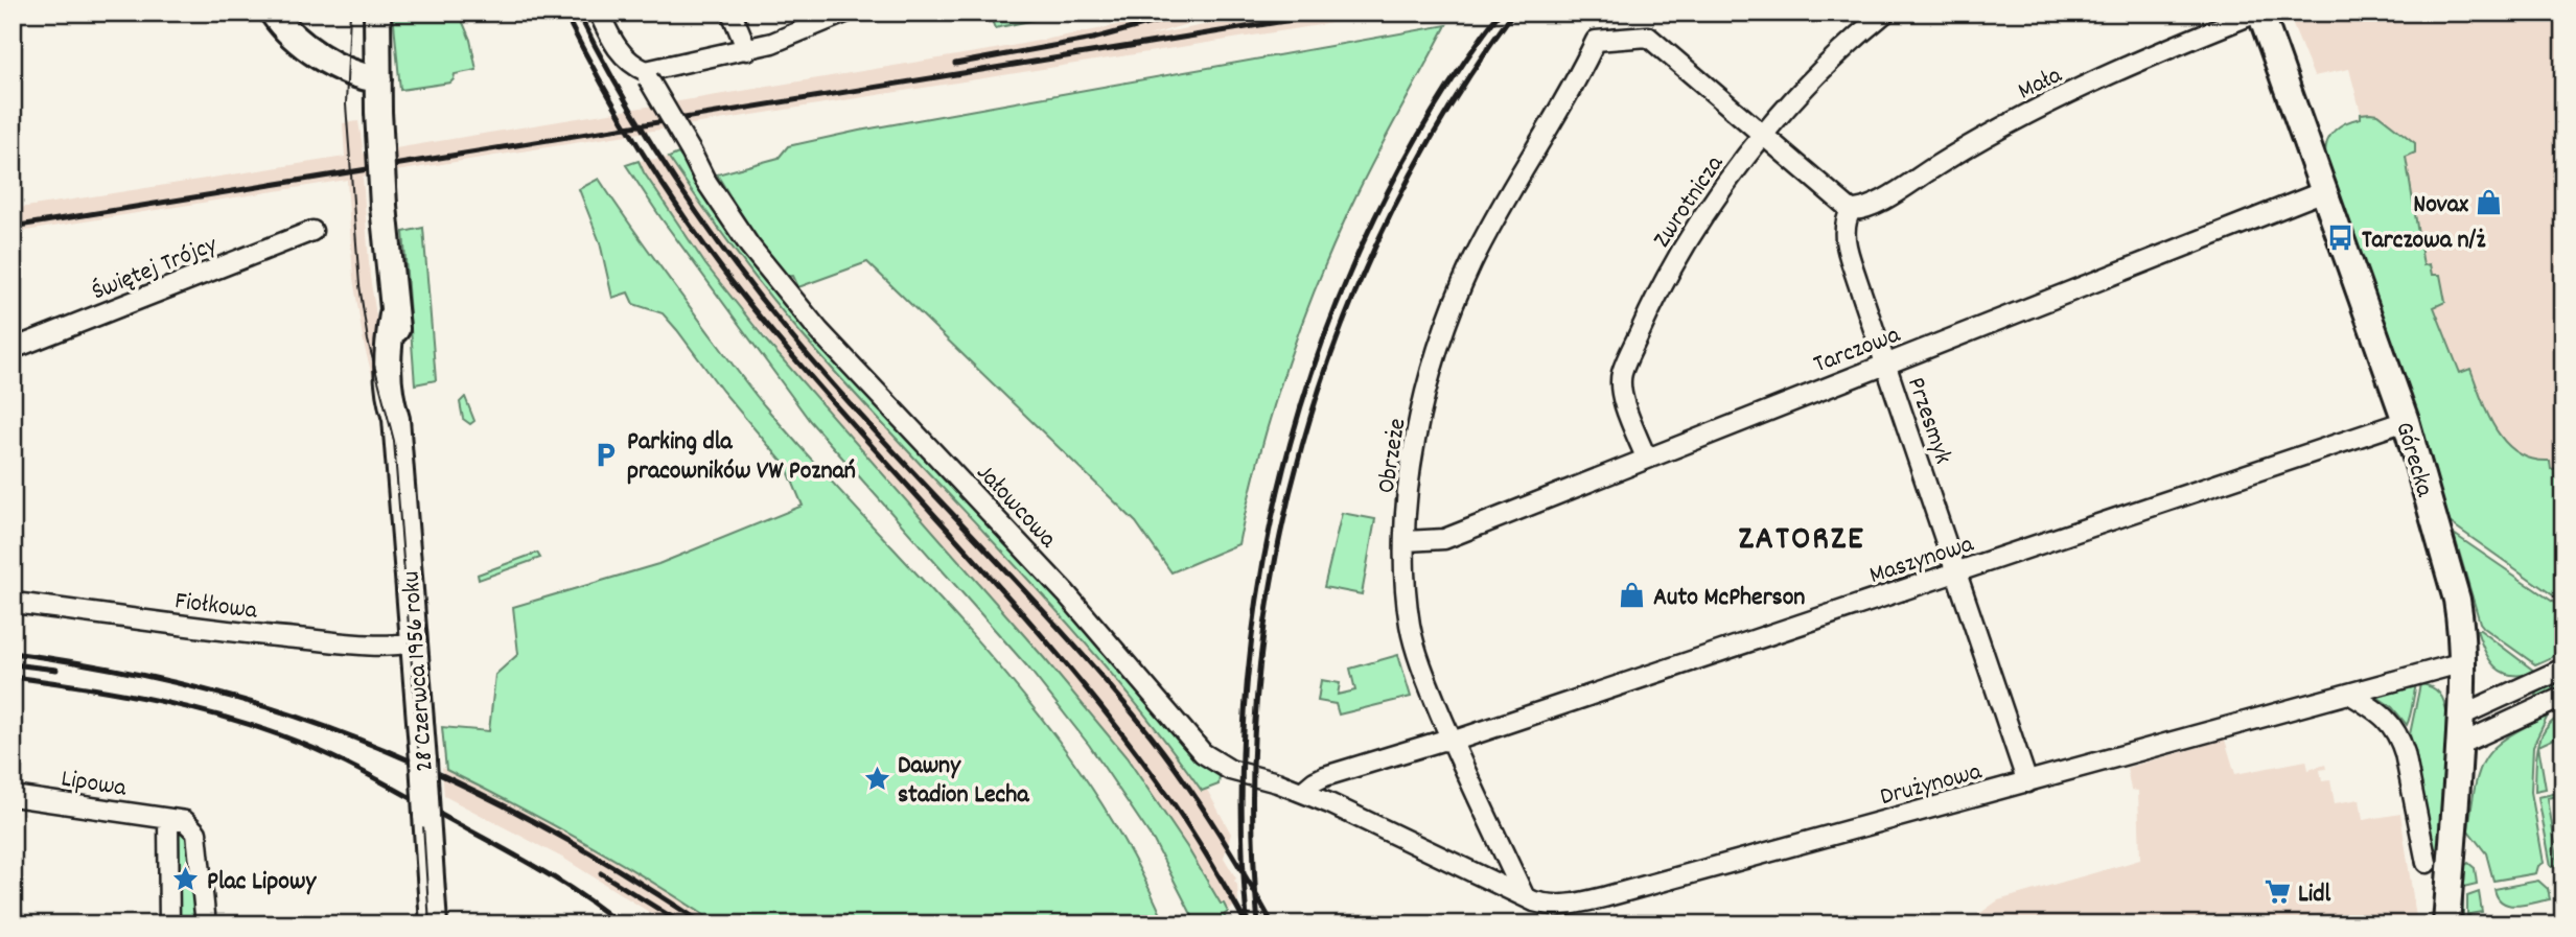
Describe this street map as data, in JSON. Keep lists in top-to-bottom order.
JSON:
{
  "streets": {
    "street": [
      "Mała",
      "Zwrotnicza",
      "Świętej Trójcy",
      "Tarczowa",
      "Przesmyk",
      "Obrzeże",
      "Górecka",
      "Jałowcowa",
      "Maszynowa",
      "Fiołkowa",
      "28 Czerwca 1956 roku",
      "Lipowa",
      "Drużynowa"
    ]
  },
  "crossings": [
    ["Mała", "Przesmyk"],
    ["Mała", "Górecka"],
    ["Zwrotnicza", "Tarczowa"],
    ["Zwrotnicza", "Obrzeże"],
    ["Tarczowa", "Przesmyk"],
    ["Tarczowa", "Obrzeże"],
    ["Tarczowa", "Górecka"],
    ["Przesmyk", "Maszynowa"],
    ["Przesmyk", "Drużynowa"],
    ["Obrzeże", "Jałowcowa"],
    ["Obrzeże", "Maszynowa"],
    ["Obrzeże", "Drużynowa"],
    ["Górecka", "Maszynowa"],
    ["Górecka", "Drużynowa"],
    ["Jałowcowa", "Drużynowa"],
    ["Fiołkowa", "28 Czerwca 1956 roku"]
  ],
  "districts": ["ZATORZE"],
  "places": {
    "shop": ["Novax", "Auto McPherson"],
    "bus stop": ["Tarczowa n/ż"],
    "parking": ["Parking dla pracowników VW Poznań"],
    "place": ["Dawny stadion Lecha", "Plac Lipowy"],
    "supermarket": ["Lidl"]
  }
}
